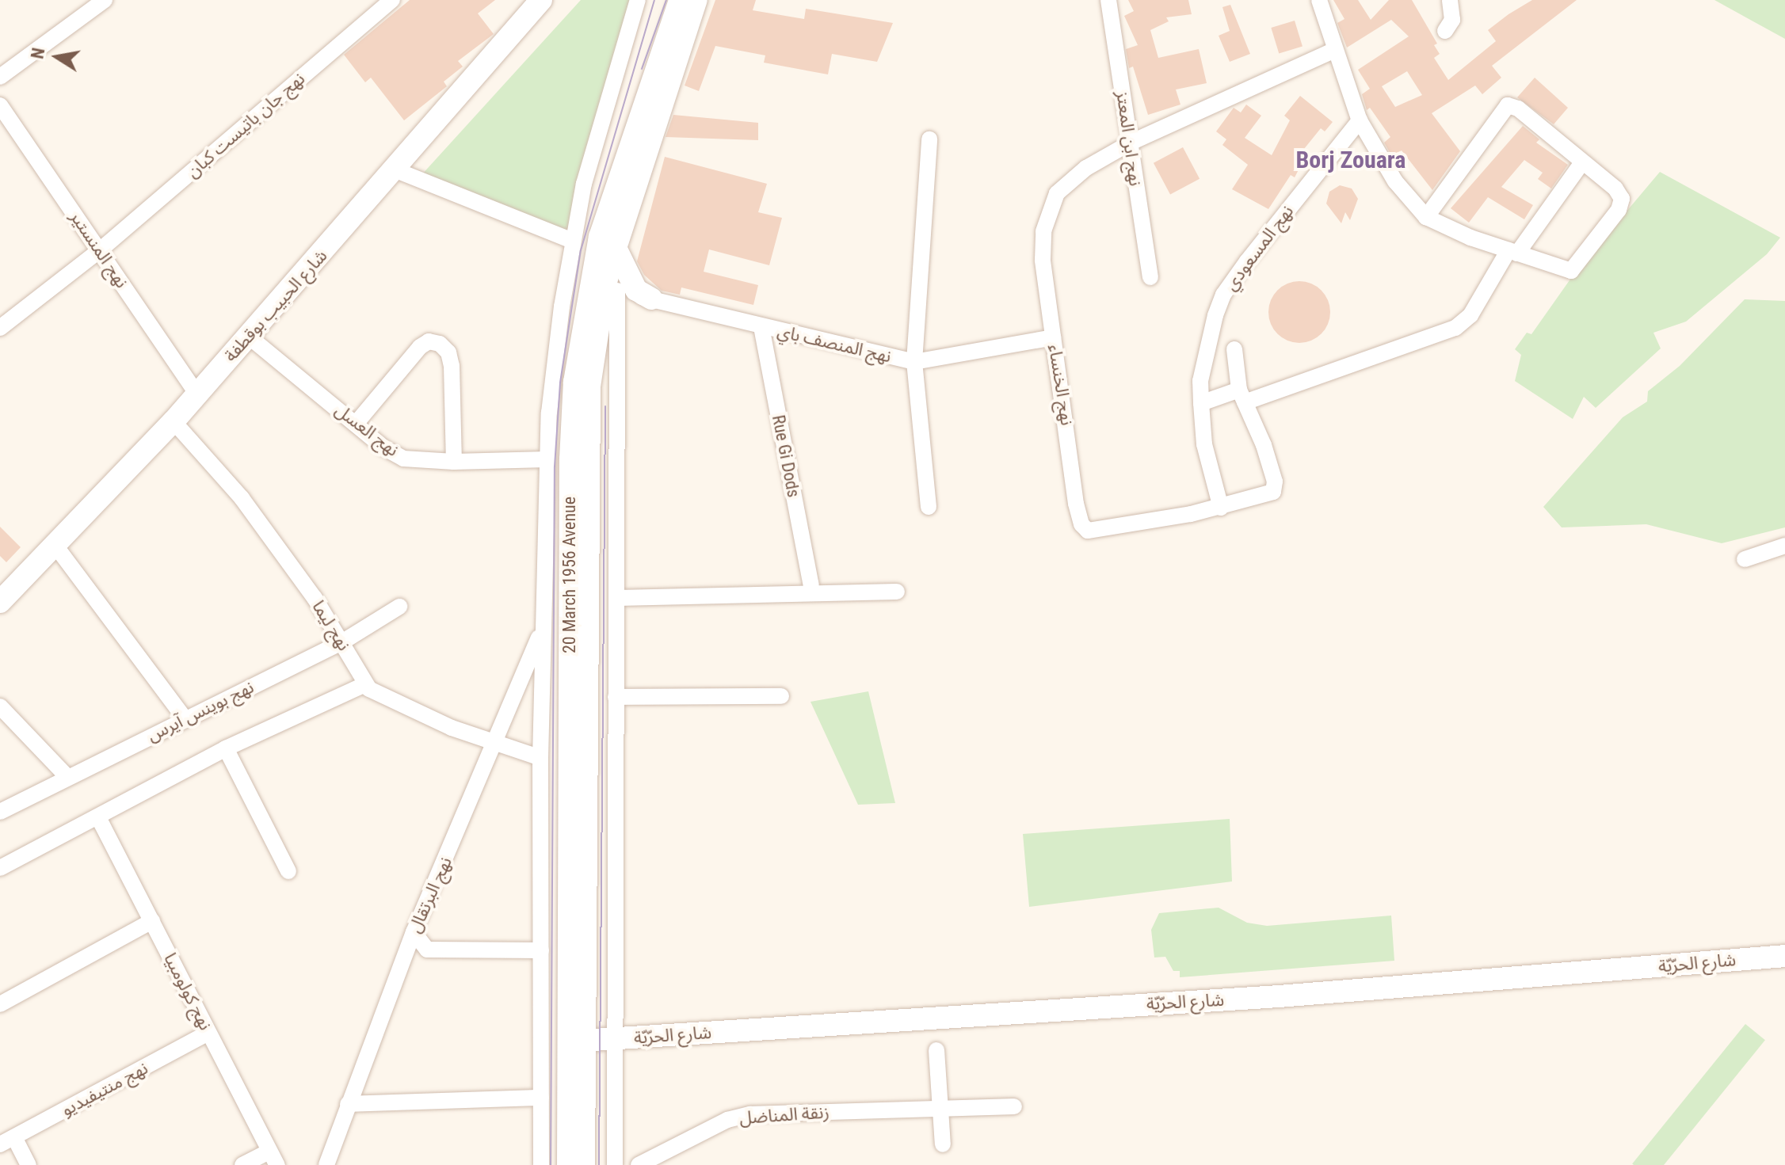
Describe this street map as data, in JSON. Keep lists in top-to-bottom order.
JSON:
{
  "streets": {
    "main road": ["شارع الحبيب بوقطفة", "20 March 1956 Avenue", "شارع الحرّيّة"],
    "street": [
      "نهج جان باتيست كبان",
      "نهج ابن المعتز",
      "نهج المسعودي",
      "نهج المنستير",
      "نهج المنصف باي",
      "نهج الخنساء",
      "نهج العسل",
      "Rue Gi Dods",
      "نهج ليما",
      "نهج بوينس آيرس",
      "نهج البرتقال",
      "نهج كولومبيا",
      "نهج منتيفيديو",
      "زنقة المناضل"
    ]
  },
  "crossings": [
    ["نهج جان باتيست كبان", "نهج المنستير"],
    ["نهج ابن المعتز", "نهج الخنساء"],
    ["نهج المسعودي", "نهج الخنساء"],
    ["نهج المنستير", "شارع الحبيب بوقطفة"],
    ["شارع الحبيب بوقطفة", "نهج العسل"],
    ["شارع الحبيب بوقطفة", "نهج ليما"],
    ["نهج المنصف باي", "نهج الخنساء"],
    ["نهج المنصف باي", "Rue Gi Dods"],
    ["نهج المنصف باي", "20 March 1956 Avenue"],
    ["نهج العسل", "20 March 1956 Avenue"],
    ["20 March 1956 Avenue", "نهج ليما"],
    ["20 March 1956 Avenue", "نهج البرتقال"],
    ["20 March 1956 Avenue", "شارع الحرّيّة"],
    ["نهج ليما", "نهج بوينس آيرس"],
    ["نهج ليما", "نهج البرتقال"],
    ["نهج كولومبيا", "نهج منتيفيديو"]
  ],
  "districts": ["Borj Zouara"],
  "north": "left"
}
